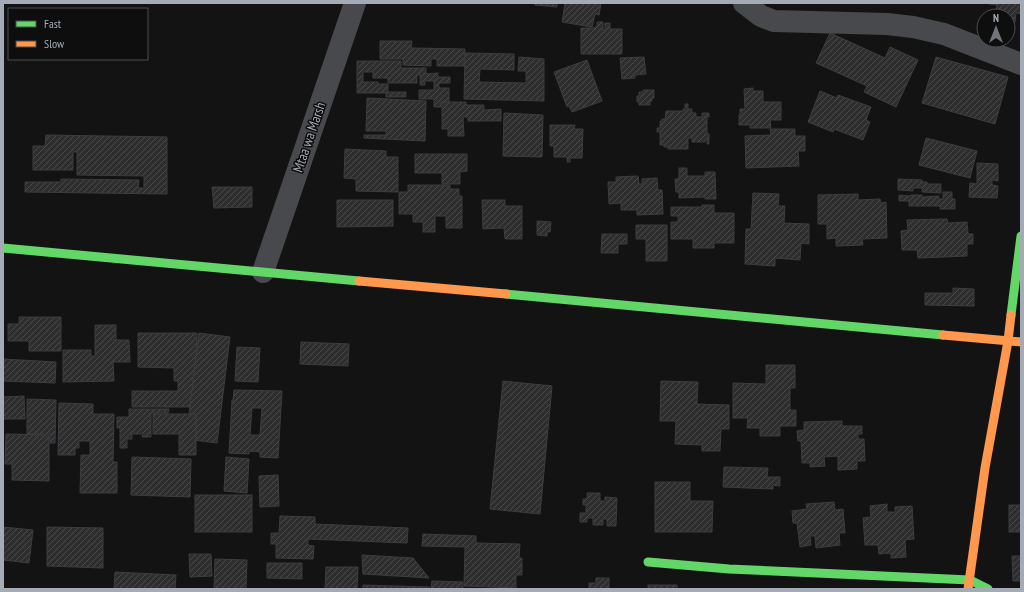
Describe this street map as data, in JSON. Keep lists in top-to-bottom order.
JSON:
{
  "streets": {
    "street": ["Mtaa wa Marsh"]
  },
  "legend": ["Fast", "Slow"],
  "north": "top"
}
